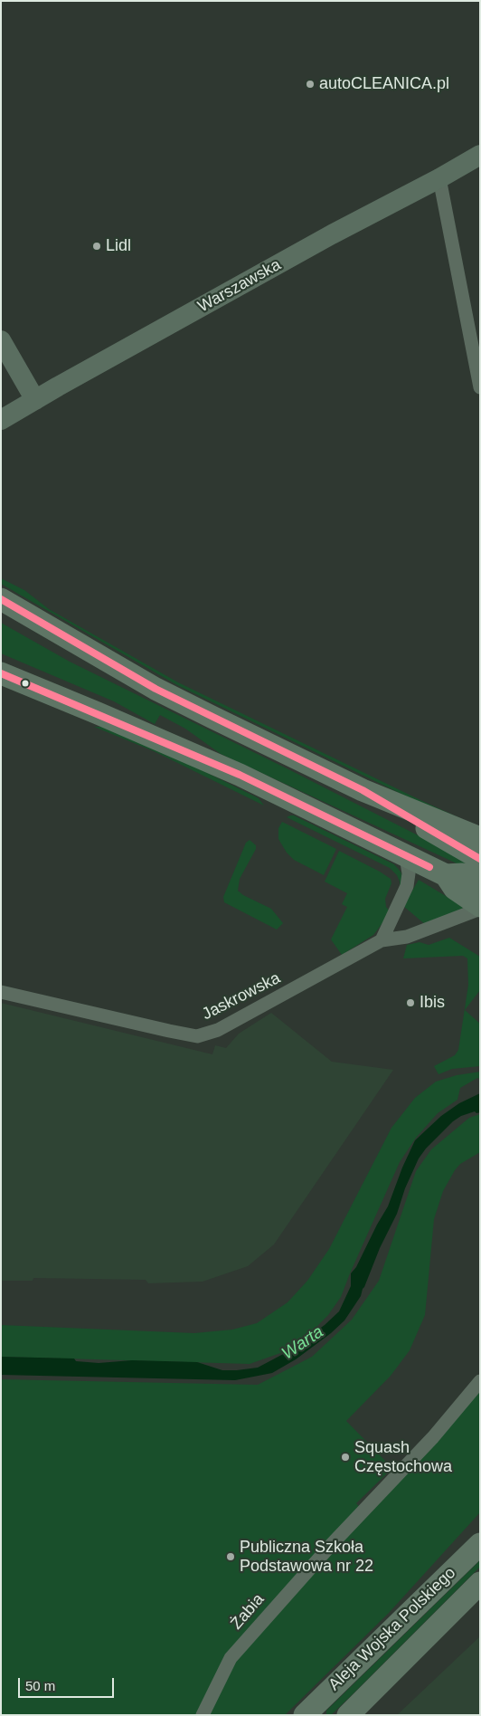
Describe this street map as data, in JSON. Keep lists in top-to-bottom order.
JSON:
{
  "streets": {
    "main road": ["Aleja Wojska Polskiego"],
    "street": ["Warszawska", "Jaskrowska", "Żabia"]
  },
  "water": ["Warta"],
  "places": [
    "autoCLEANICA.pl",
    "Lidl",
    "Ibis",
    "Squash Częstochowa",
    "Publiczna Szkoła Podstawowa nr 22"
  ],
  "scale_bar": "50 m"
}
